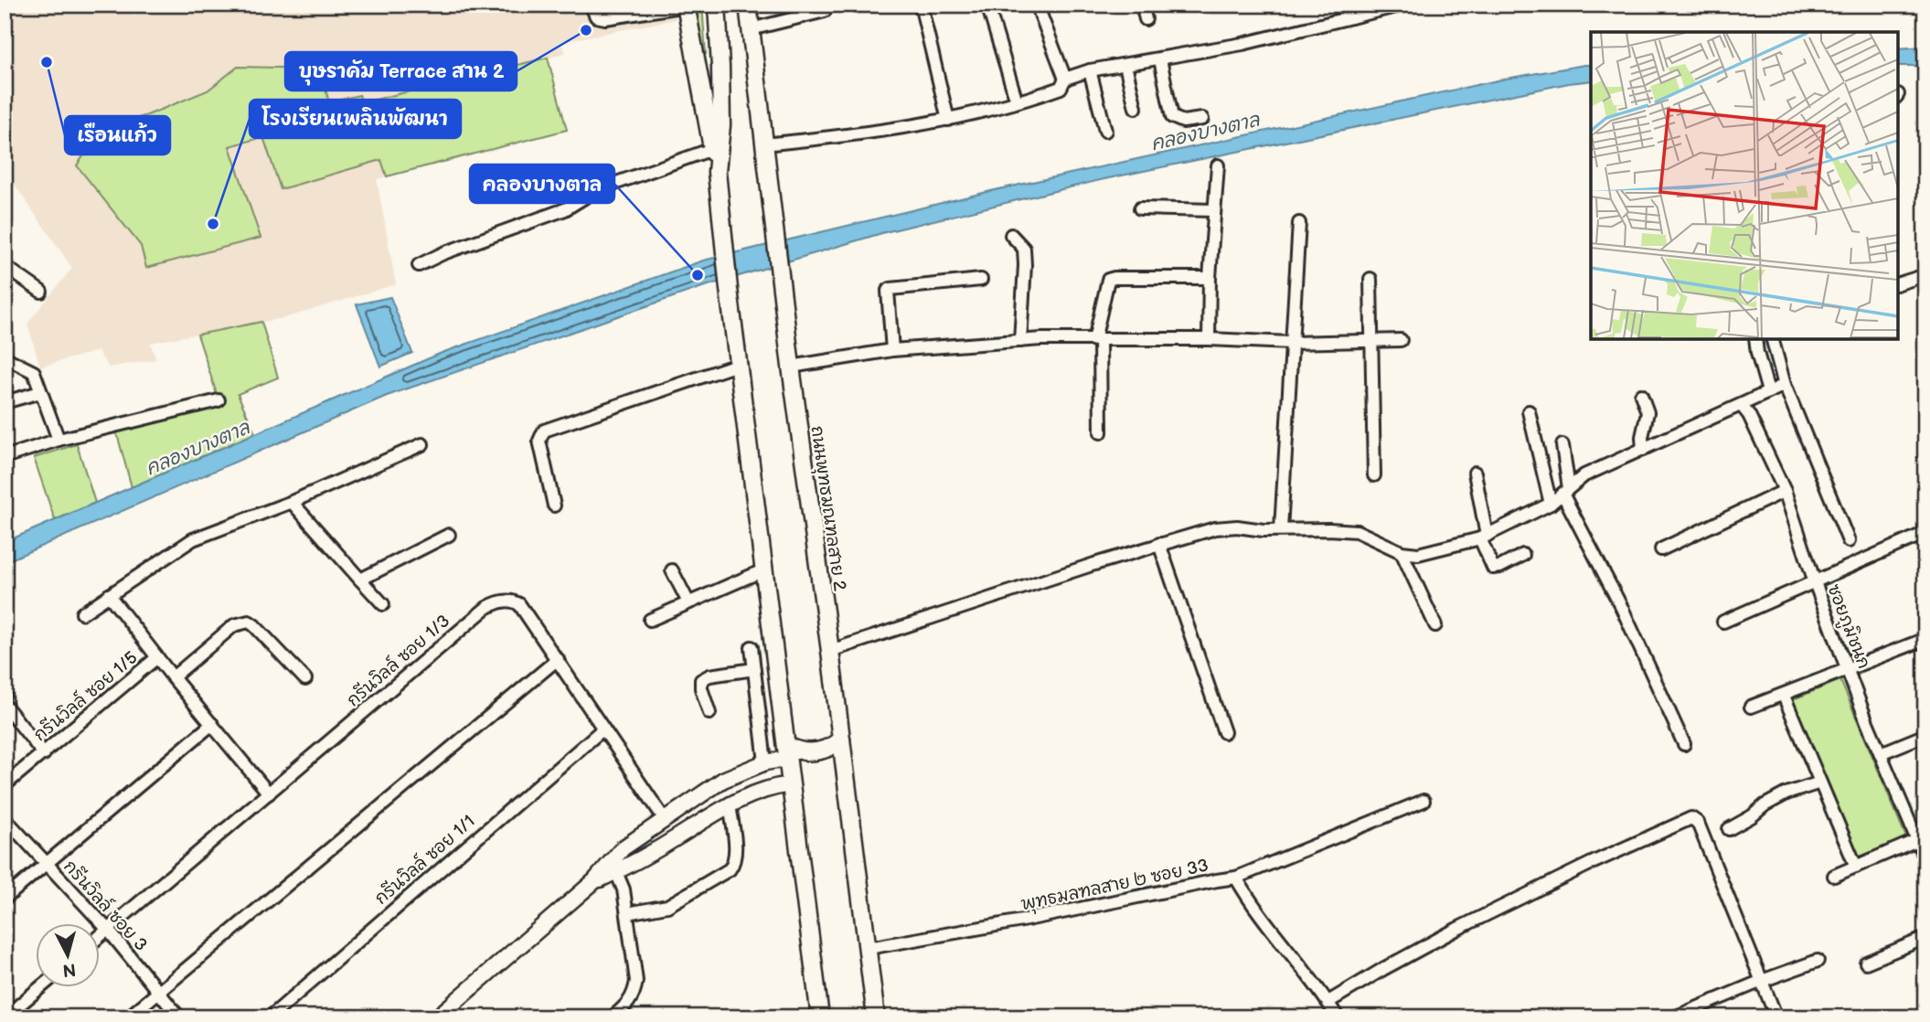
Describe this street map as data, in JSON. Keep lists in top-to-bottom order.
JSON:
{
  "streets": {
    "main road": ["ถนนพุทธมณฑลสาย 2"],
    "street": [
      "ซอยภูมิชนก",
      "กรีนวิลล์ ซอย 1/3",
      "กรีนวิลล์ ซอย 1/5",
      "กรีนวิลล์ ซอย 1/1",
      "พุทธมลฑลสาย ๒ ซอย 33",
      "กรีนวิลล์ ซอย 3"
    ]
  },
  "crossings": [
    ["ถนนพุทธมณฑลสาย 2", "พุทธมลฑลสาย ๒ ซอย 33"],
    ["กรีนวิลล์ ซอย 1/3", "กรีนวิลล์ ซอย 1/1"],
    ["กรีนวิลล์ ซอย 1/3", "กรีนวิลล์ ซอย 3"]
  ],
  "water": ["คลองบางตาล"],
  "places": [
    "บุษราคัม Terrace สาน 2",
    "เรือนแก้ว",
    "โรงเรียนเพลินพัฒนา",
    "คลองบางตาล"
  ],
  "north": "bottom"
}
